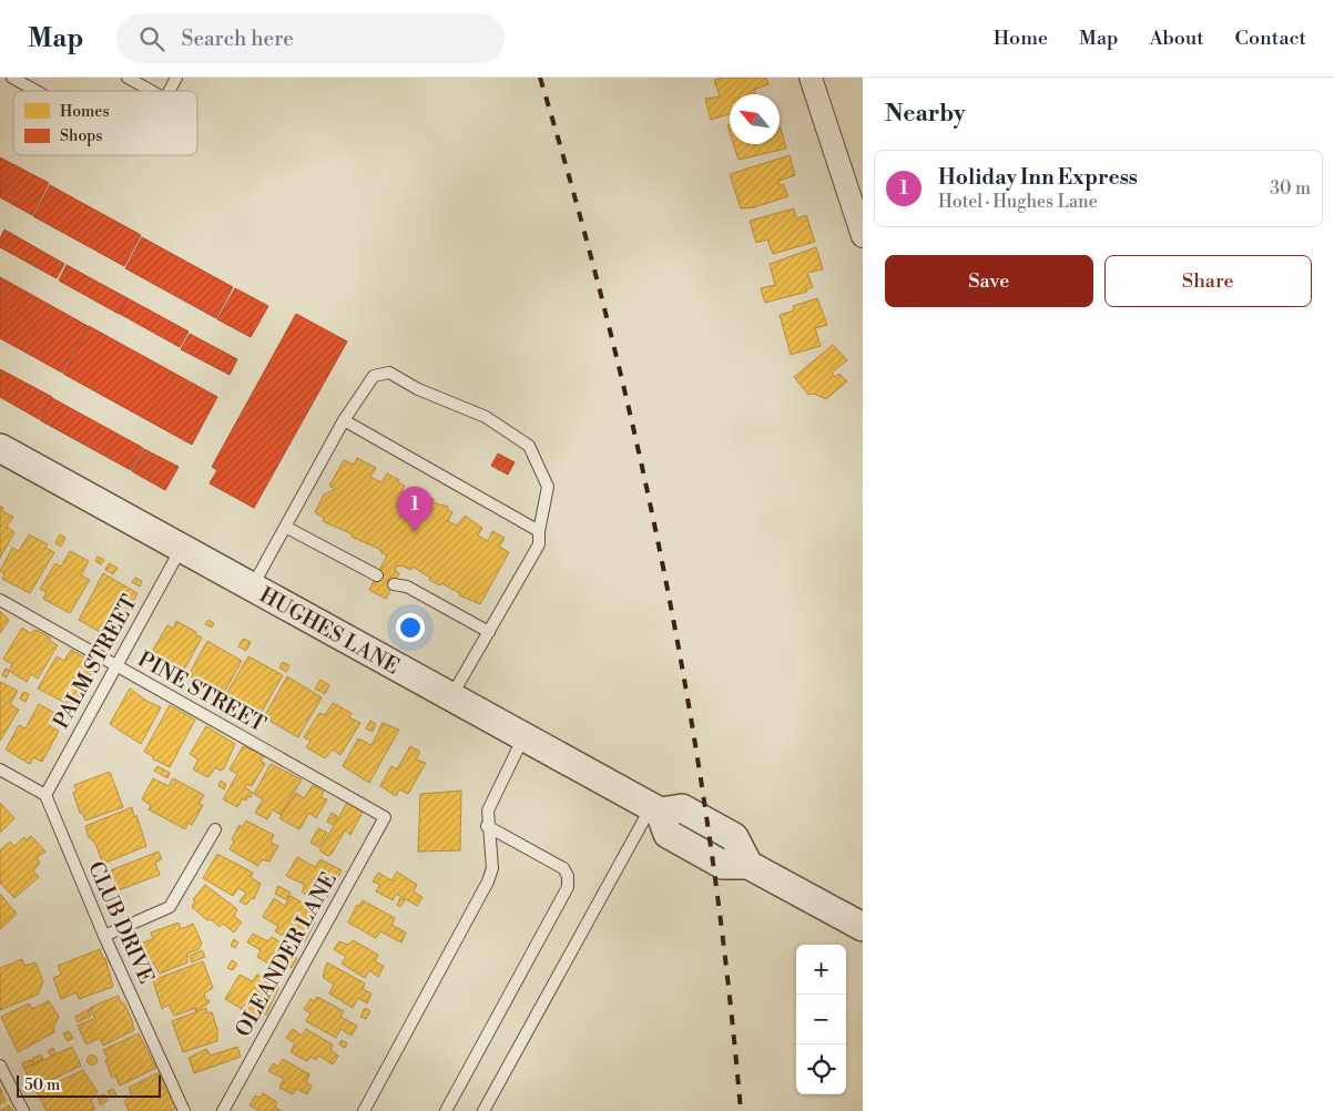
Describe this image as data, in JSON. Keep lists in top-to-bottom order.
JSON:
{
  "streets": {
    "street": ["HUGHES LANE"],
    "lane": [
      "PALM STREET",
      "PINE STREET",
      "CLUB DRIVE",
      "OLEANDER LANE"
    ]
  },
  "crossings": [
    ["HUGHES LANE", "PALM STREET"],
    ["PALM STREET", "PINE STREET"],
    ["PALM STREET", "CLUB DRIVE"],
    ["PINE STREET", "OLEANDER LANE"]
  ],
  "legend": ["Homes", "Shops"],
  "scale_bar": "50 m",
  "north": "top left",
  "page": {
    "header": "Map",
    "search": "Search here",
    "nav": [
      "Home",
      "Map",
      "About",
      "Contact"
    ],
    "heading": "Nearby",
    "list": [
      {
        "mark": "1",
        "name": "Holiday Inn Express",
        "note": "Hotel · Hughes Lane",
        "value": "30 m"
      }
    ],
    "buttons": ["Save", "Share"],
    "pins": "1",
    "map_buttons": ["+", "−"],
    "scale": "50 m"
  }
}
